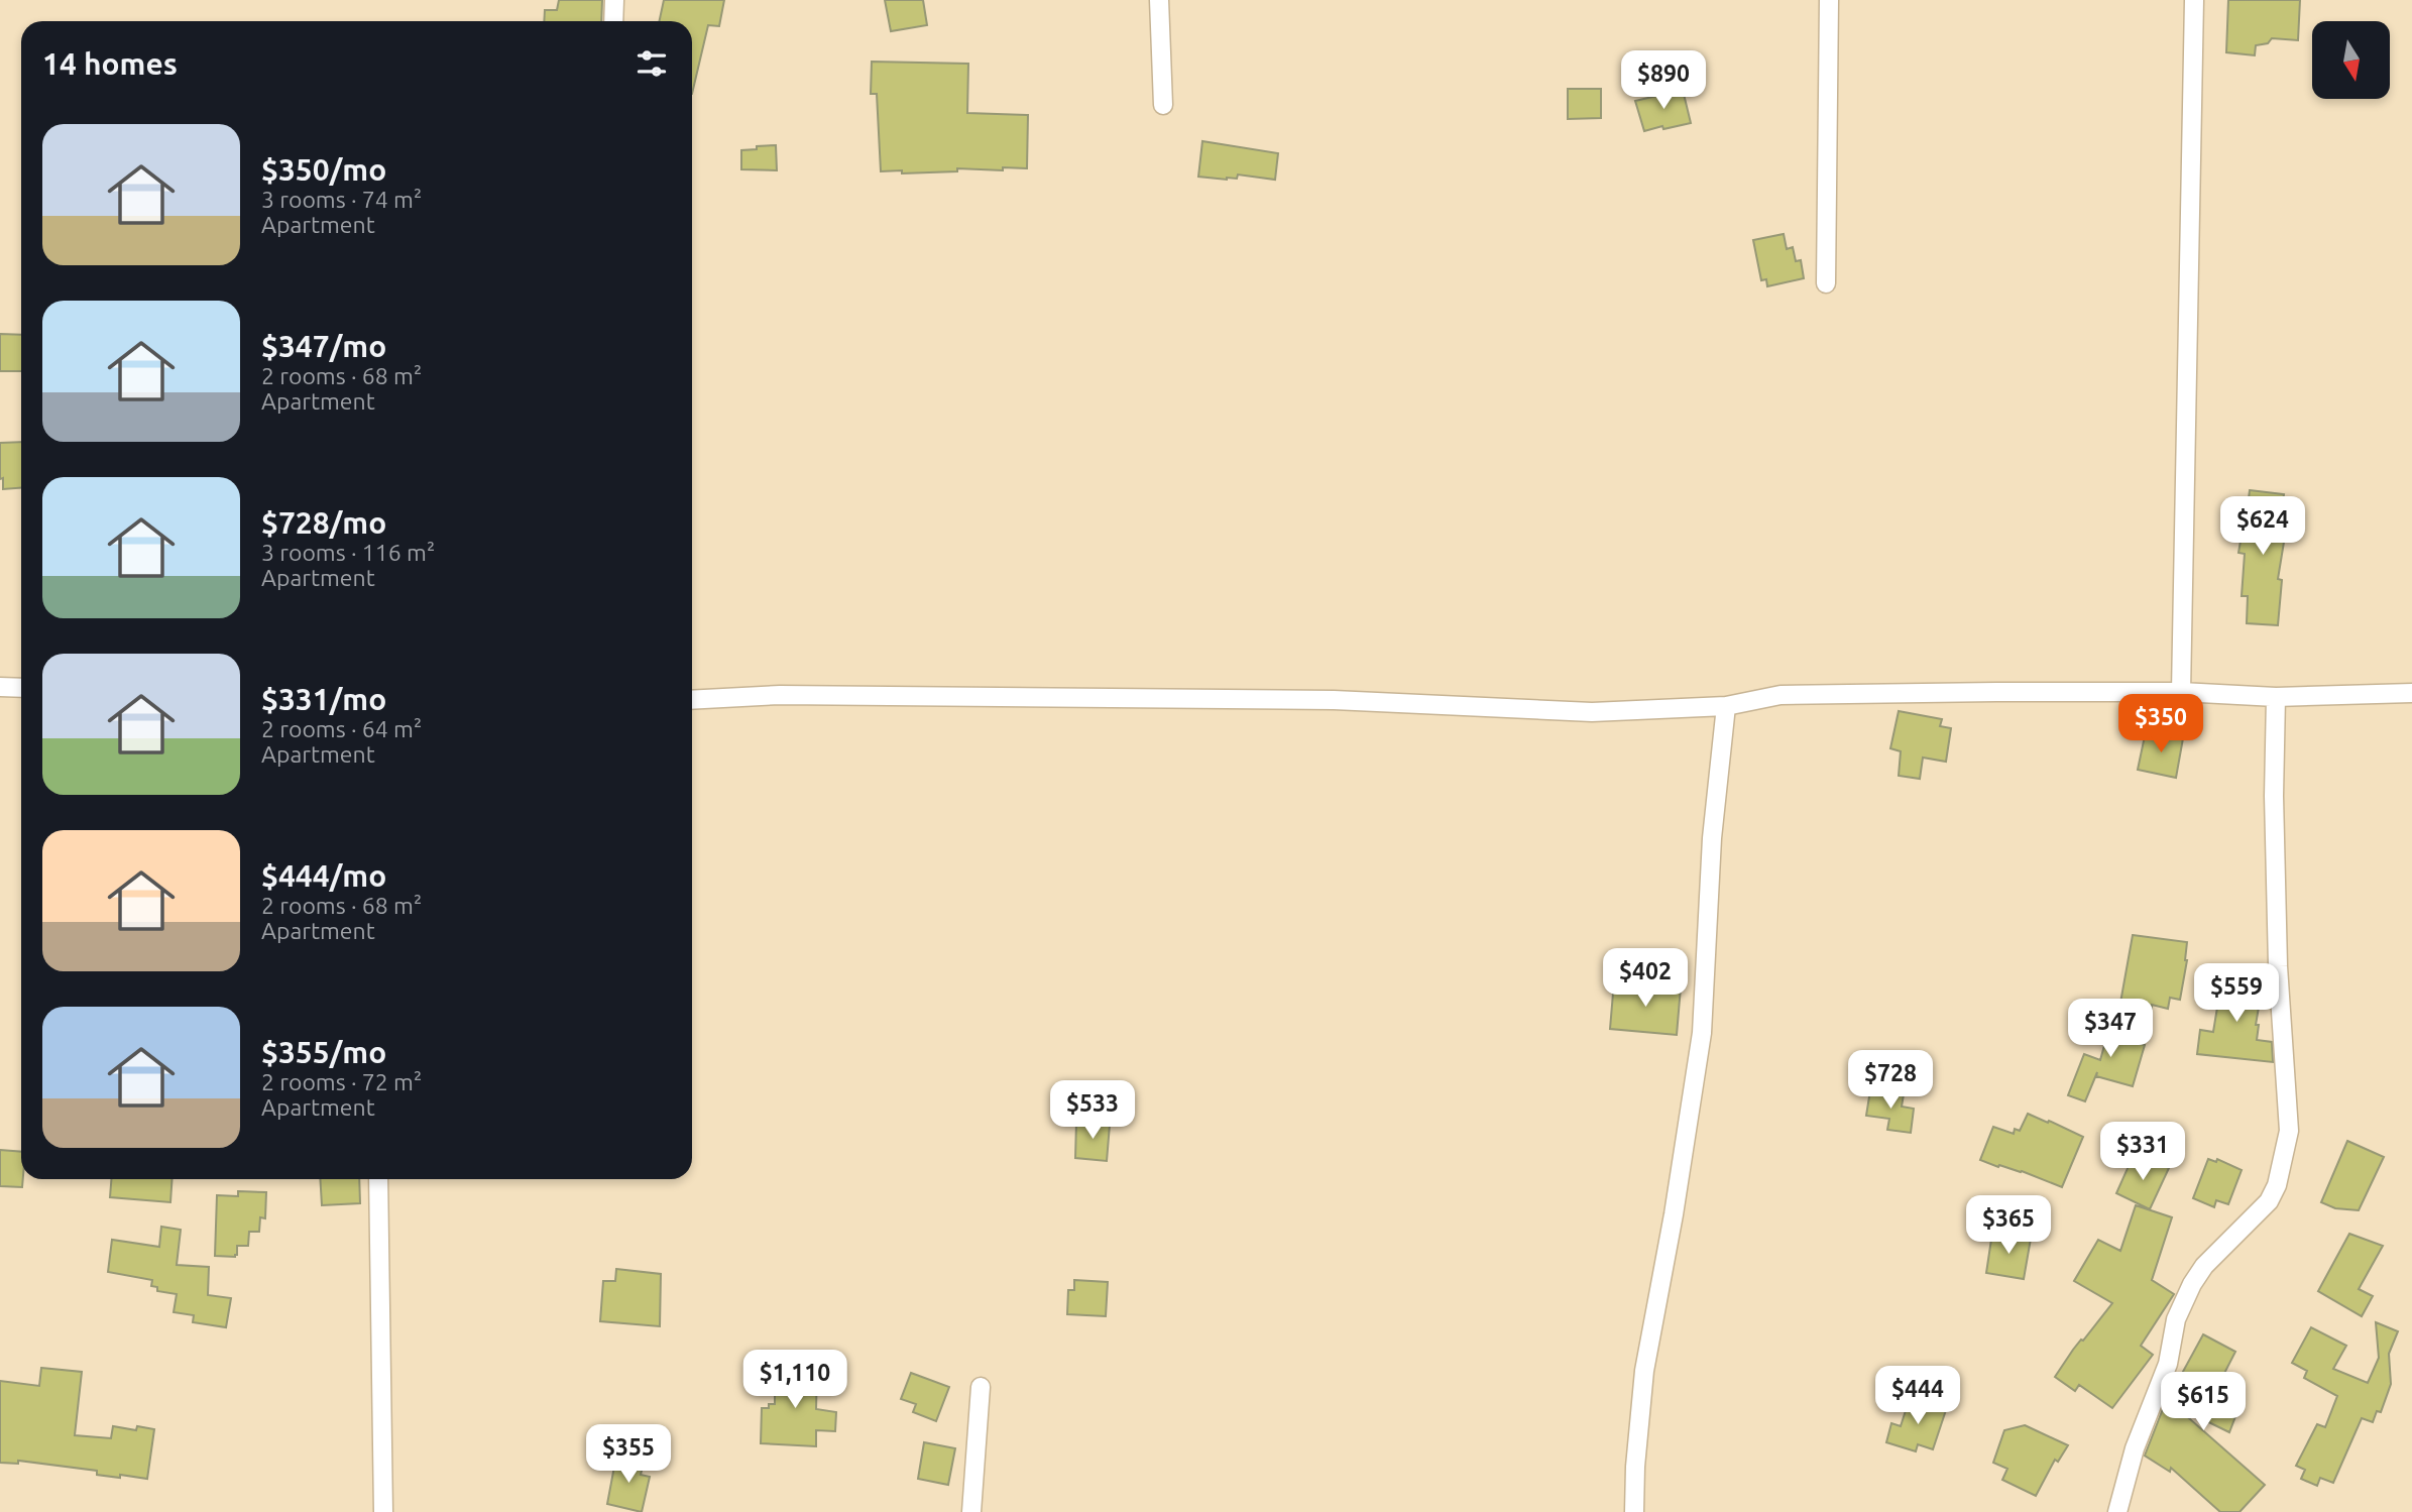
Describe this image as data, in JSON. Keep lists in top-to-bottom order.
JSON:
{
  "north": "bottom",
  "page": {
    "heading": "14 homes",
    "price": [
      "$890",
      "$624",
      "$350",
      "$402",
      "$559",
      "$347",
      "$728",
      "$533",
      "$331",
      "$365",
      "$1,110",
      "$444",
      "$615",
      "$355"
    ],
    "list": [
      {
        "name": "$350/mo",
        "note": "3 rooms · 74 m² · Apartment"
      },
      {
        "name": "$347/mo",
        "note": "2 rooms · 68 m² · Apartment"
      },
      {
        "name": "$728/mo",
        "note": "3 rooms · 116 m² · Apartment"
      },
      {
        "name": "$331/mo",
        "note": "2 rooms · 64 m² · Apartment"
      },
      {
        "name": "$444/mo",
        "note": "2 rooms · 68 m² · Apartment"
      },
      {
        "name": "$355/mo",
        "note": "2 rooms · 72 m² · Apartment"
      }
    ]
  }
}
